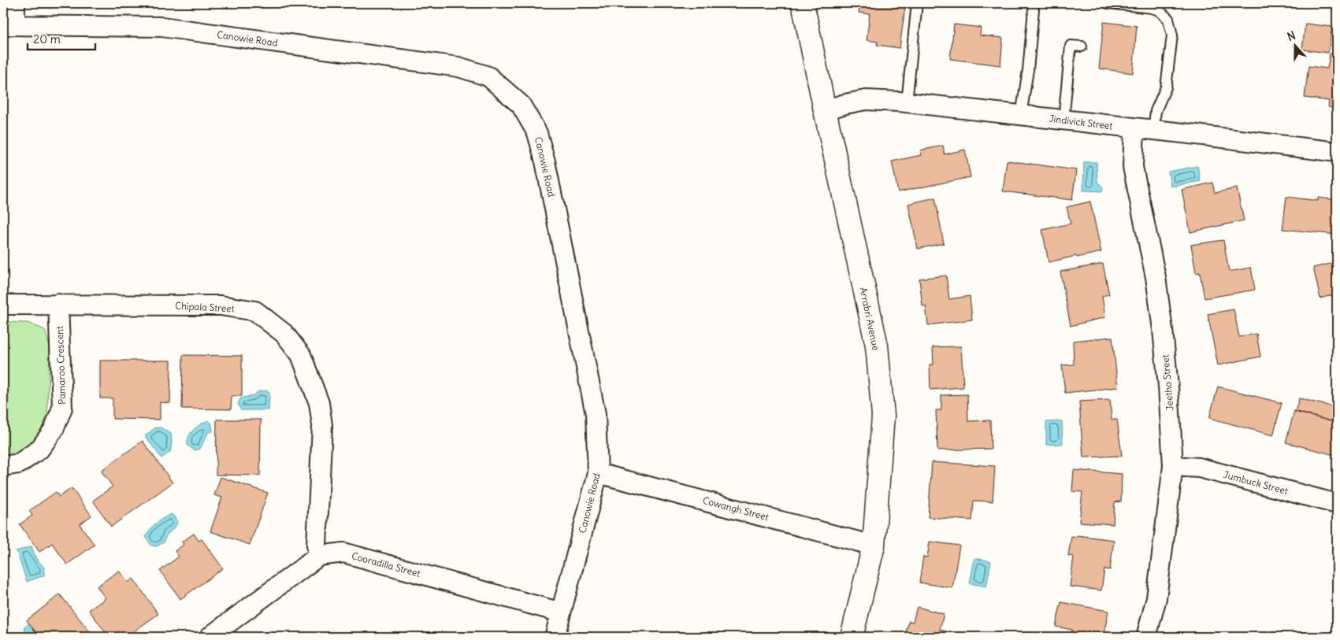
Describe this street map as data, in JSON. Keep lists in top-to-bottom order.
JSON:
{
  "streets": {
    "street": [
      "Canowie Road",
      "Jindivick Street",
      "Chipala Street",
      "Arrabri Avenue",
      "Pamaroo Crescent",
      "Jeetho Street",
      "Jumbuck Street",
      "Cowangh Street",
      "Cooradilla Street"
    ]
  },
  "crossings": [
    ["Canowie Road", "Cowangh Street"],
    ["Canowie Road", "Cooradilla Street"],
    ["Jindivick Street", "Arrabri Avenue"],
    ["Jindivick Street", "Jeetho Street"],
    ["Chipala Street", "Pamaroo Crescent"],
    ["Chipala Street", "Cooradilla Street"],
    ["Arrabri Avenue", "Cowangh Street"],
    ["Jeetho Street", "Jumbuck Street"]
  ],
  "scale_bar": "20 m",
  "north": "top"
}
